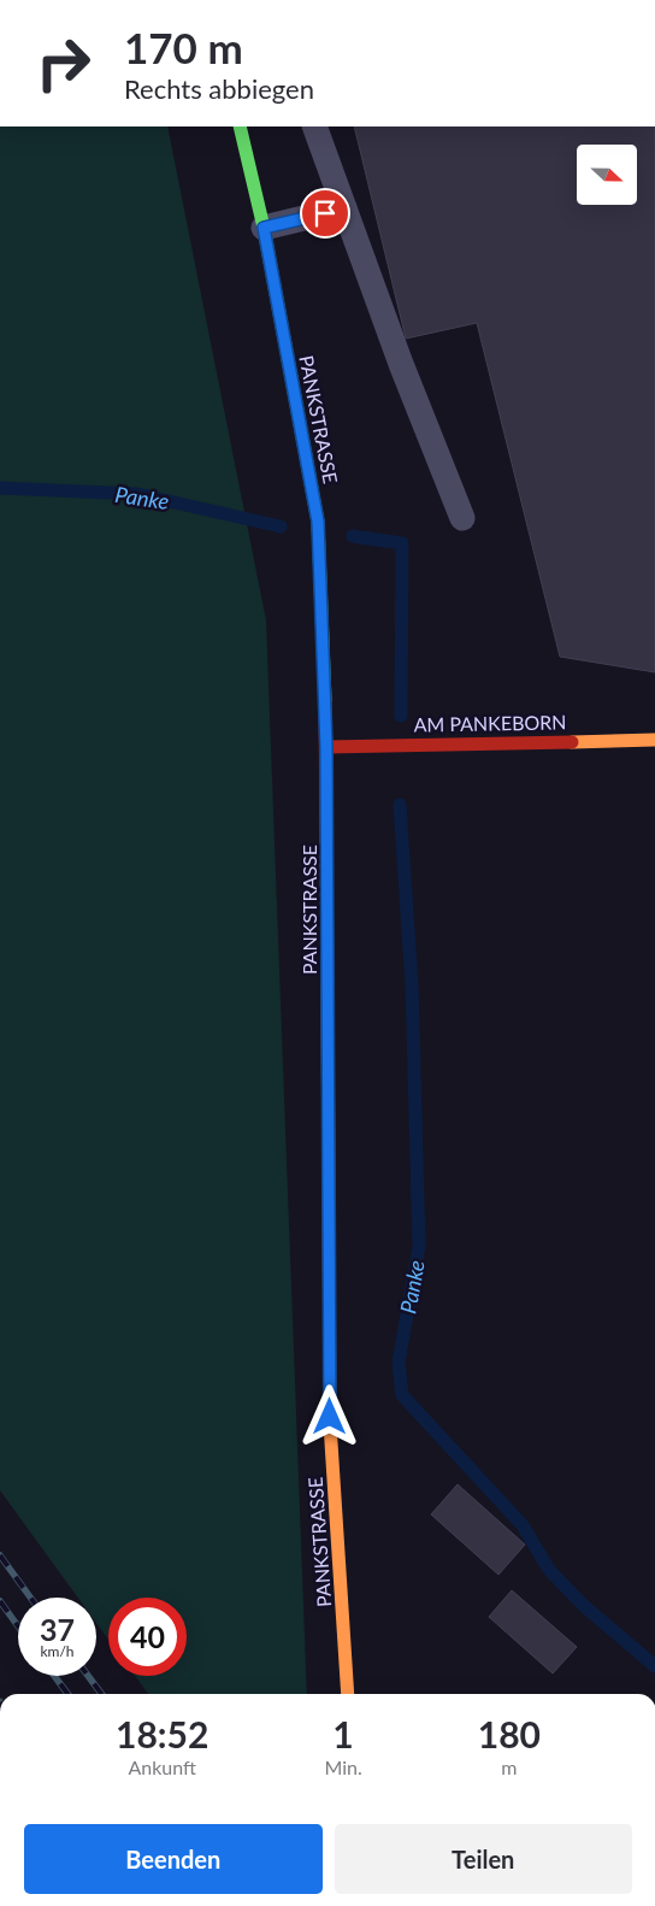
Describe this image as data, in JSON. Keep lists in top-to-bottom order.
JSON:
{
  "streets": {
    "street": ["PANKSTRASSE", "AM PANKEBORN"]
  },
  "crossings": [
    ["PANKSTRASSE", "AM PANKEBORN"]
  ],
  "water": ["Panke"],
  "north": "right",
  "page": {
    "turn": ["170 m", "Rechts abbiegen"],
    "speed": "37 km/h",
    "limit": "40",
    "eta": [
      "18:52",
      "Ankunft",
      "1",
      "Min.",
      "180",
      "m"
    ],
    "buttons": ["Beenden", "Teilen"]
  }
}
